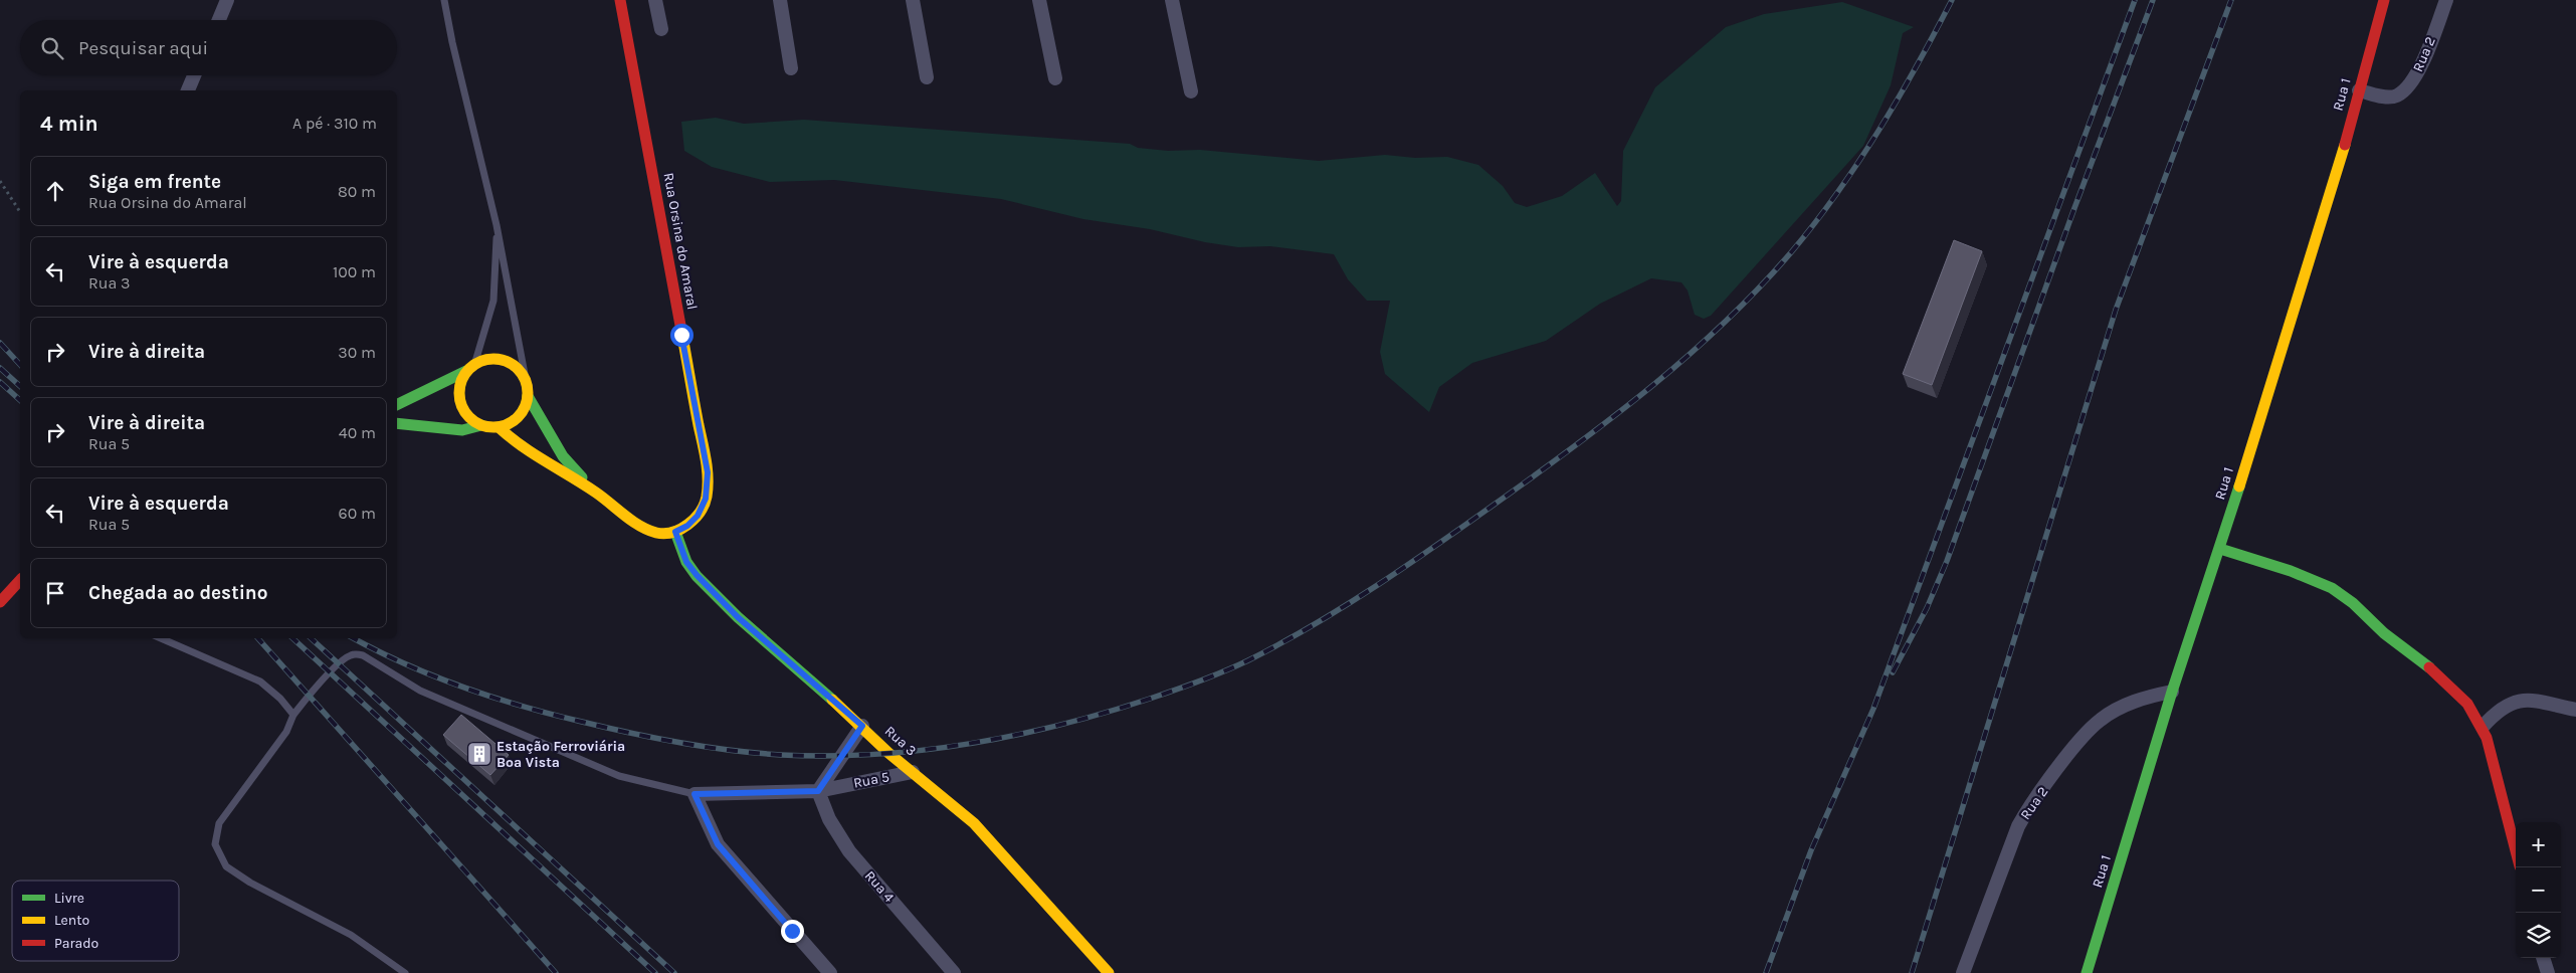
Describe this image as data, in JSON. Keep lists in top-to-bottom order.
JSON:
{
  "streets": {
    "street": [
      "Rua 2",
      "Rua 1",
      "Rua Orsina do Amaral",
      "Rua 3",
      "Rua 5",
      "Rua 4"
    ]
  },
  "crossings": [
    ["Rua 2", "Rua 1"],
    ["Rua Orsina do Amaral", "Rua 3"],
    ["Rua 3", "Rua 5"],
    ["Rua 5", "Rua 4"]
  ],
  "places": {
    "building": ["Estação Ferroviária Boa Vista"]
  },
  "legend": ["Livre", "Lento", "Parado"],
  "page": {
    "search": "Pesquisar aqui",
    "heading": ["4 min", "A pé · 310 m"],
    "list": [
      ["Siga em frente", "Rua Orsina do Amaral", "80 m"],
      ["Vire à esquerda", "Rua 3", "100 m"],
      ["Vire à direita", "30 m"],
      ["Vire à direita", "Rua 5", "40 m"],
      ["Vire à esquerda", "Rua 5", "60 m"],
      "Chegada ao destino"
    ],
    "map_buttons": ["+", "−"]
  }
}
